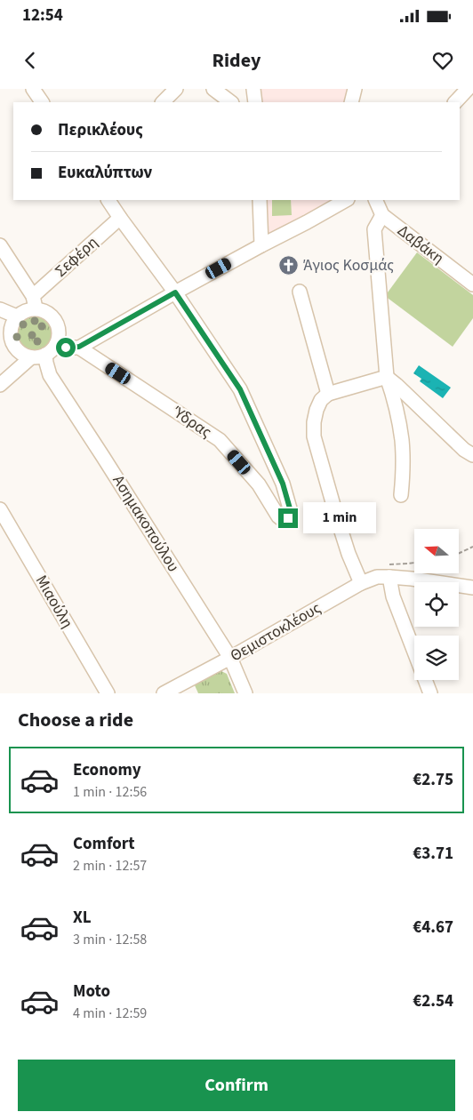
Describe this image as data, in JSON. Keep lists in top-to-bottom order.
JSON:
{
  "streets": {
    "street": [
      "Δαβάκη",
      "Σεφέρη",
      "Ύδρας",
      "Ασημακοπούλου",
      "Μιαούλη",
      "Θεμιστοκλέους"
    ]
  },
  "crossings": [
    ["Ασημακοπούλου", "Θεμιστοκλέους"]
  ],
  "places": {
    "church": ["Άγιος Κοσμάς"]
  },
  "north": "left",
  "page": {
    "status": "12:54",
    "header": "Ridey",
    "banner": ["Περικλέους", "Ευκαλύπτων"],
    "bubble": "1 min",
    "heading": "Choose a ride",
    "list": [
      {
        "name": "Economy",
        "note": "1 min · 12:56",
        "value": "€2.75"
      },
      {
        "name": "Comfort",
        "note": "2 min · 12:57",
        "value": "€3.71"
      },
      {
        "name": "XL",
        "note": "3 min · 12:58",
        "value": "€4.67"
      },
      {
        "name": "Moto",
        "note": "4 min · 12:59",
        "value": "€2.54"
      }
    ],
    "buttons": "Confirm"
  }
}
